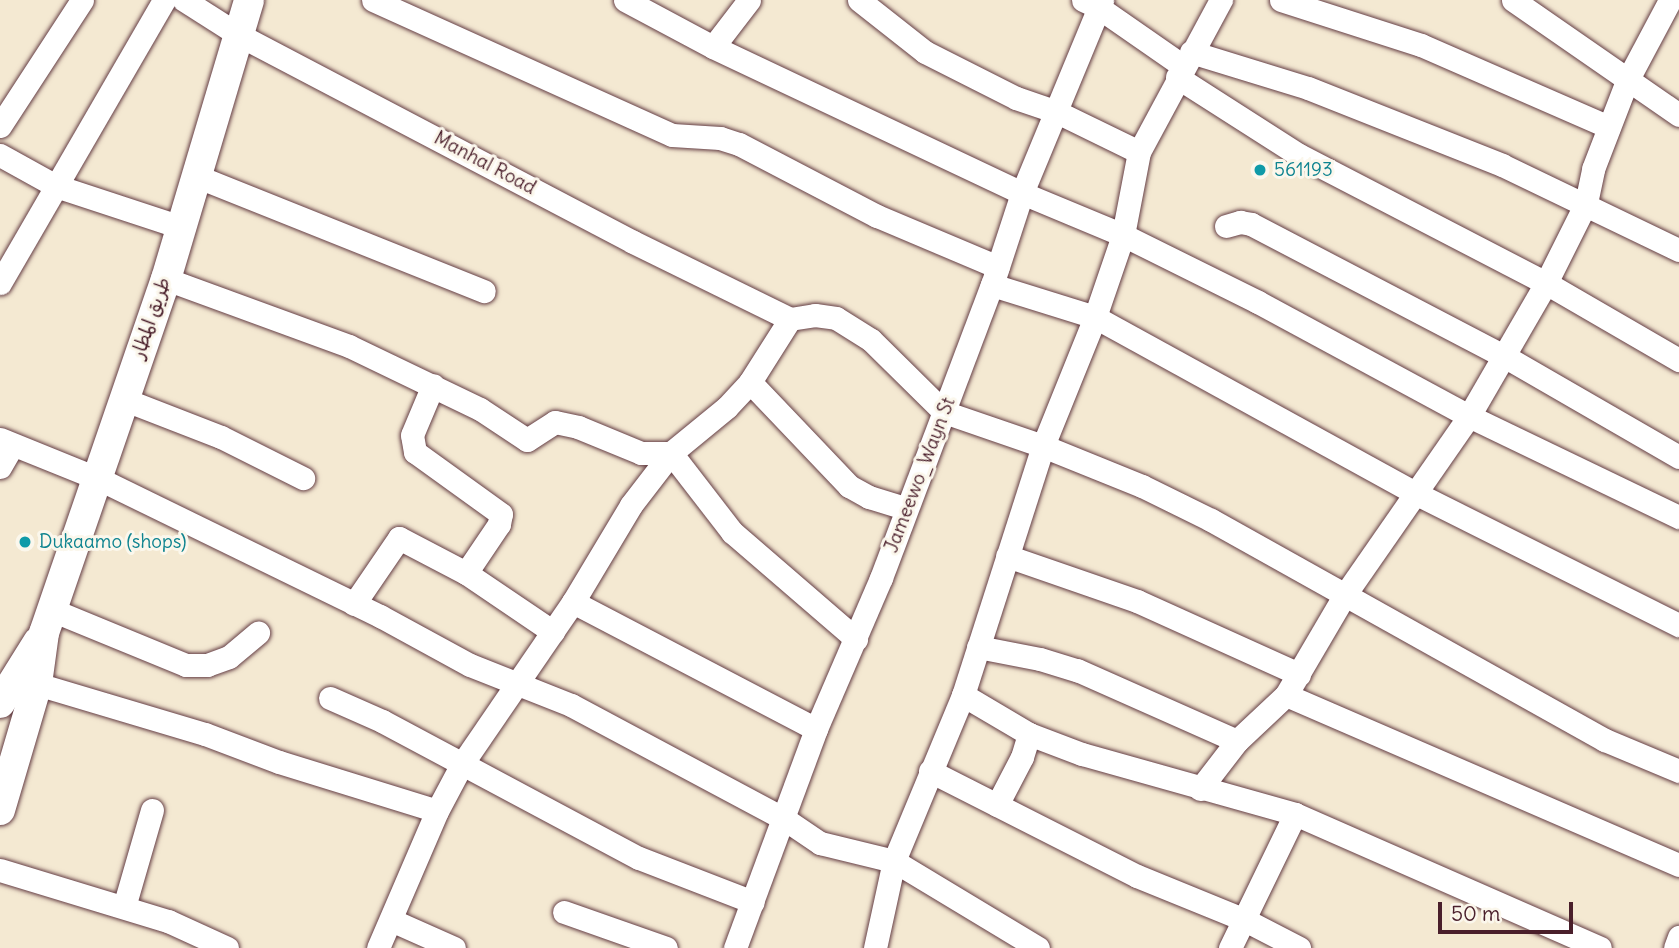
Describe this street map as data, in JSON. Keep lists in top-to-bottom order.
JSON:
{
  "streets": {
    "main road": ["طريق المطار"],
    "street": ["Manhal Road", "Jameewo_Wayn St"]
  },
  "crossings": [
    ["Manhal Road", "طريق المطار"]
  ],
  "places": ["561193", "Dukaamo (shops)"],
  "scale_bar": "50 m"
}
